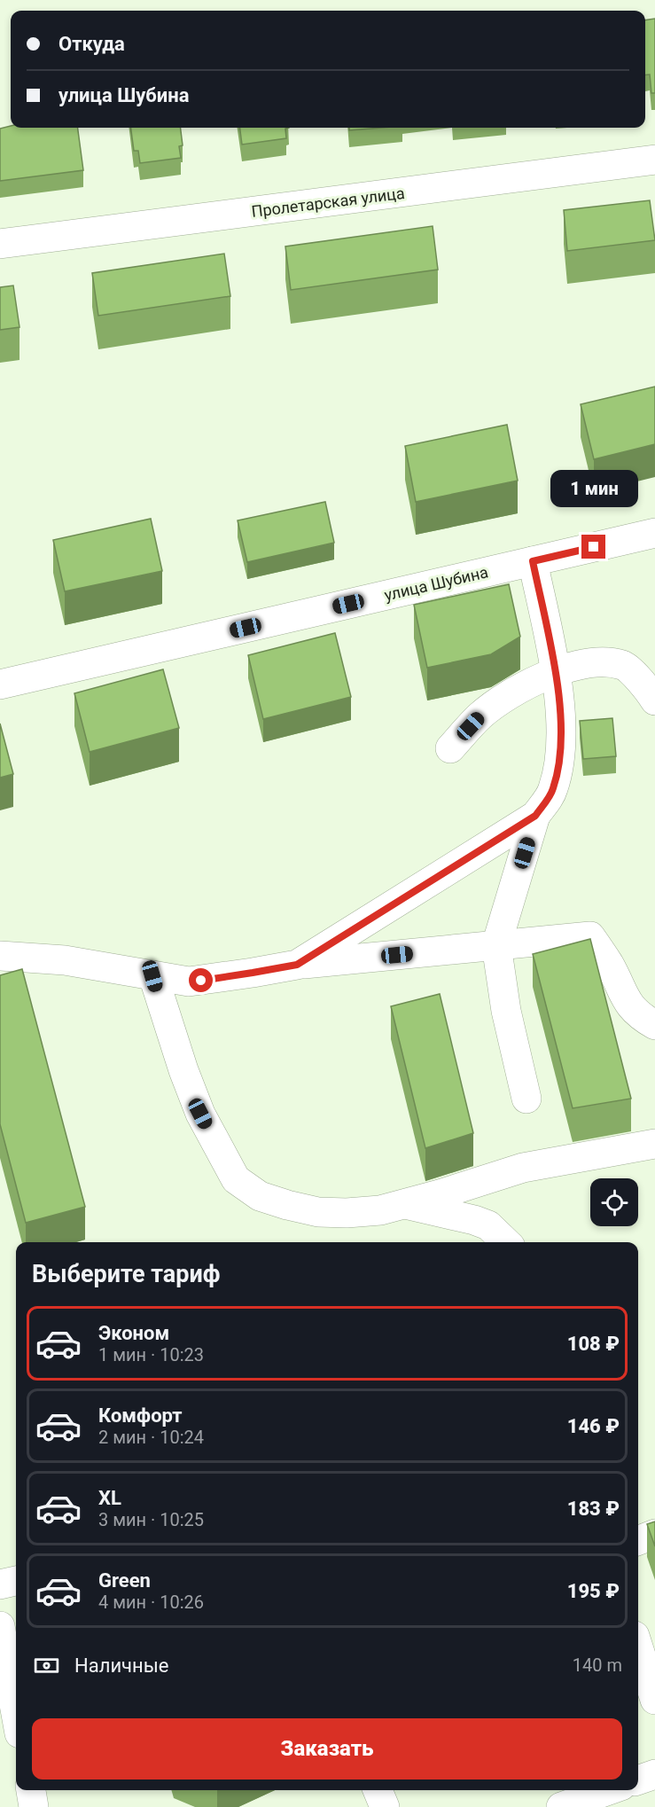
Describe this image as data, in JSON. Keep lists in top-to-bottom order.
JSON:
{
  "streets": {
    "street": ["Пролетарская улица", "улица Шубина"]
  },
  "page": {
    "banner": ["Откуда", "улица Шубина"],
    "bubble": "1 мин",
    "heading": "Выберите тариф",
    "list": [
      {
        "name": "Эконом",
        "note": "1 мин · 10:23",
        "value": "108 ₽"
      },
      {
        "name": "Комфорт",
        "note": "2 мин · 10:24",
        "value": "146 ₽"
      },
      {
        "name": "XL",
        "note": "3 мин · 10:25",
        "value": "183 ₽"
      },
      {
        "name": "Green",
        "note": "4 мин · 10:26",
        "value": "195 ₽"
      }
    ],
    "pay": ["Наличные", "140 m"],
    "buttons": "Заказать"
  }
}
